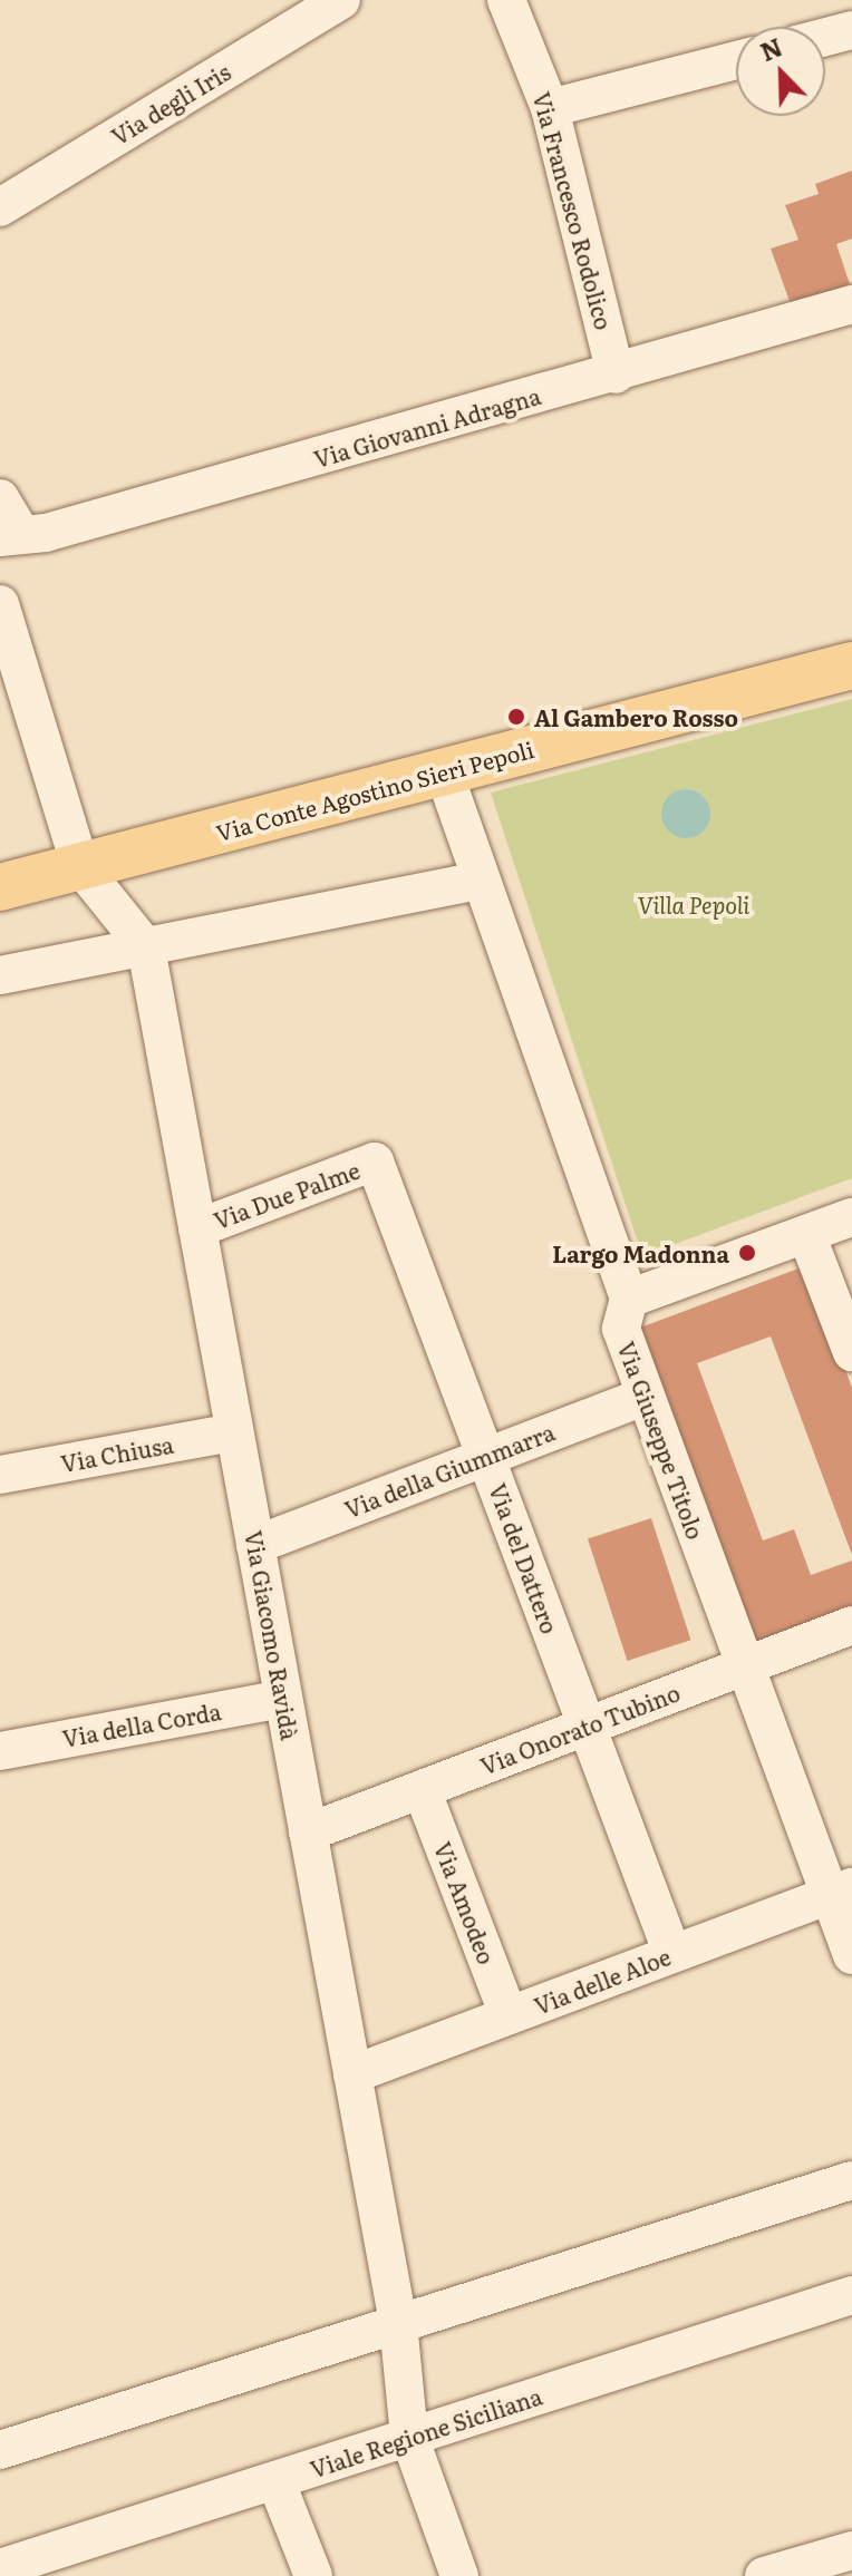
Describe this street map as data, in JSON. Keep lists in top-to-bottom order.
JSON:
{
  "streets": {
    "main road": ["Via Conte Agostino Sieri Pepoli"],
    "street": [
      "Via degli Iris",
      "Via Francesco Rodolico",
      "Via Giovanni Adragna",
      "Via Due Palme",
      "Via Giuseppe Titolo",
      "Via Chiusa",
      "Via della Giummarra",
      "Via del Dattero",
      "Via Giacomo Ravidà",
      "Via della Corda",
      "Via Onorato Tubino",
      "Via Amodeo",
      "Via delle Aloe",
      "Viale Regione Siciliana"
    ]
  },
  "crossings": [
    ["Via Francesco Rodolico", "Via Giovanni Adragna"],
    ["Via Conte Agostino Sieri Pepoli", "Via Giuseppe Titolo"],
    ["Via Due Palme", "Via del Dattero"],
    ["Via Due Palme", "Via Giacomo Ravidà"],
    ["Via Giuseppe Titolo", "Via della Giummarra"],
    ["Via Giuseppe Titolo", "Via Onorato Tubino"],
    ["Via Giuseppe Titolo", "Via delle Aloe"],
    ["Via Chiusa", "Via Giacomo Ravidà"],
    ["Via della Giummarra", "Via del Dattero"],
    ["Via della Giummarra", "Via Giacomo Ravidà"],
    ["Via del Dattero", "Via Onorato Tubino"],
    ["Via del Dattero", "Via delle Aloe"],
    ["Via Giacomo Ravidà", "Via della Corda"],
    ["Via Giacomo Ravidà", "Via Onorato Tubino"],
    ["Via Giacomo Ravidà", "Via delle Aloe"],
    ["Via Giacomo Ravidà", "Viale Regione Siciliana"],
    ["Via Onorato Tubino", "Via Amodeo"],
    ["Via Amodeo", "Via delle Aloe"]
  ],
  "parks": ["Villa Pepoli"],
  "places": ["Al Gambero Rosso", "Largo Madonna"],
  "north": "top left"
}
